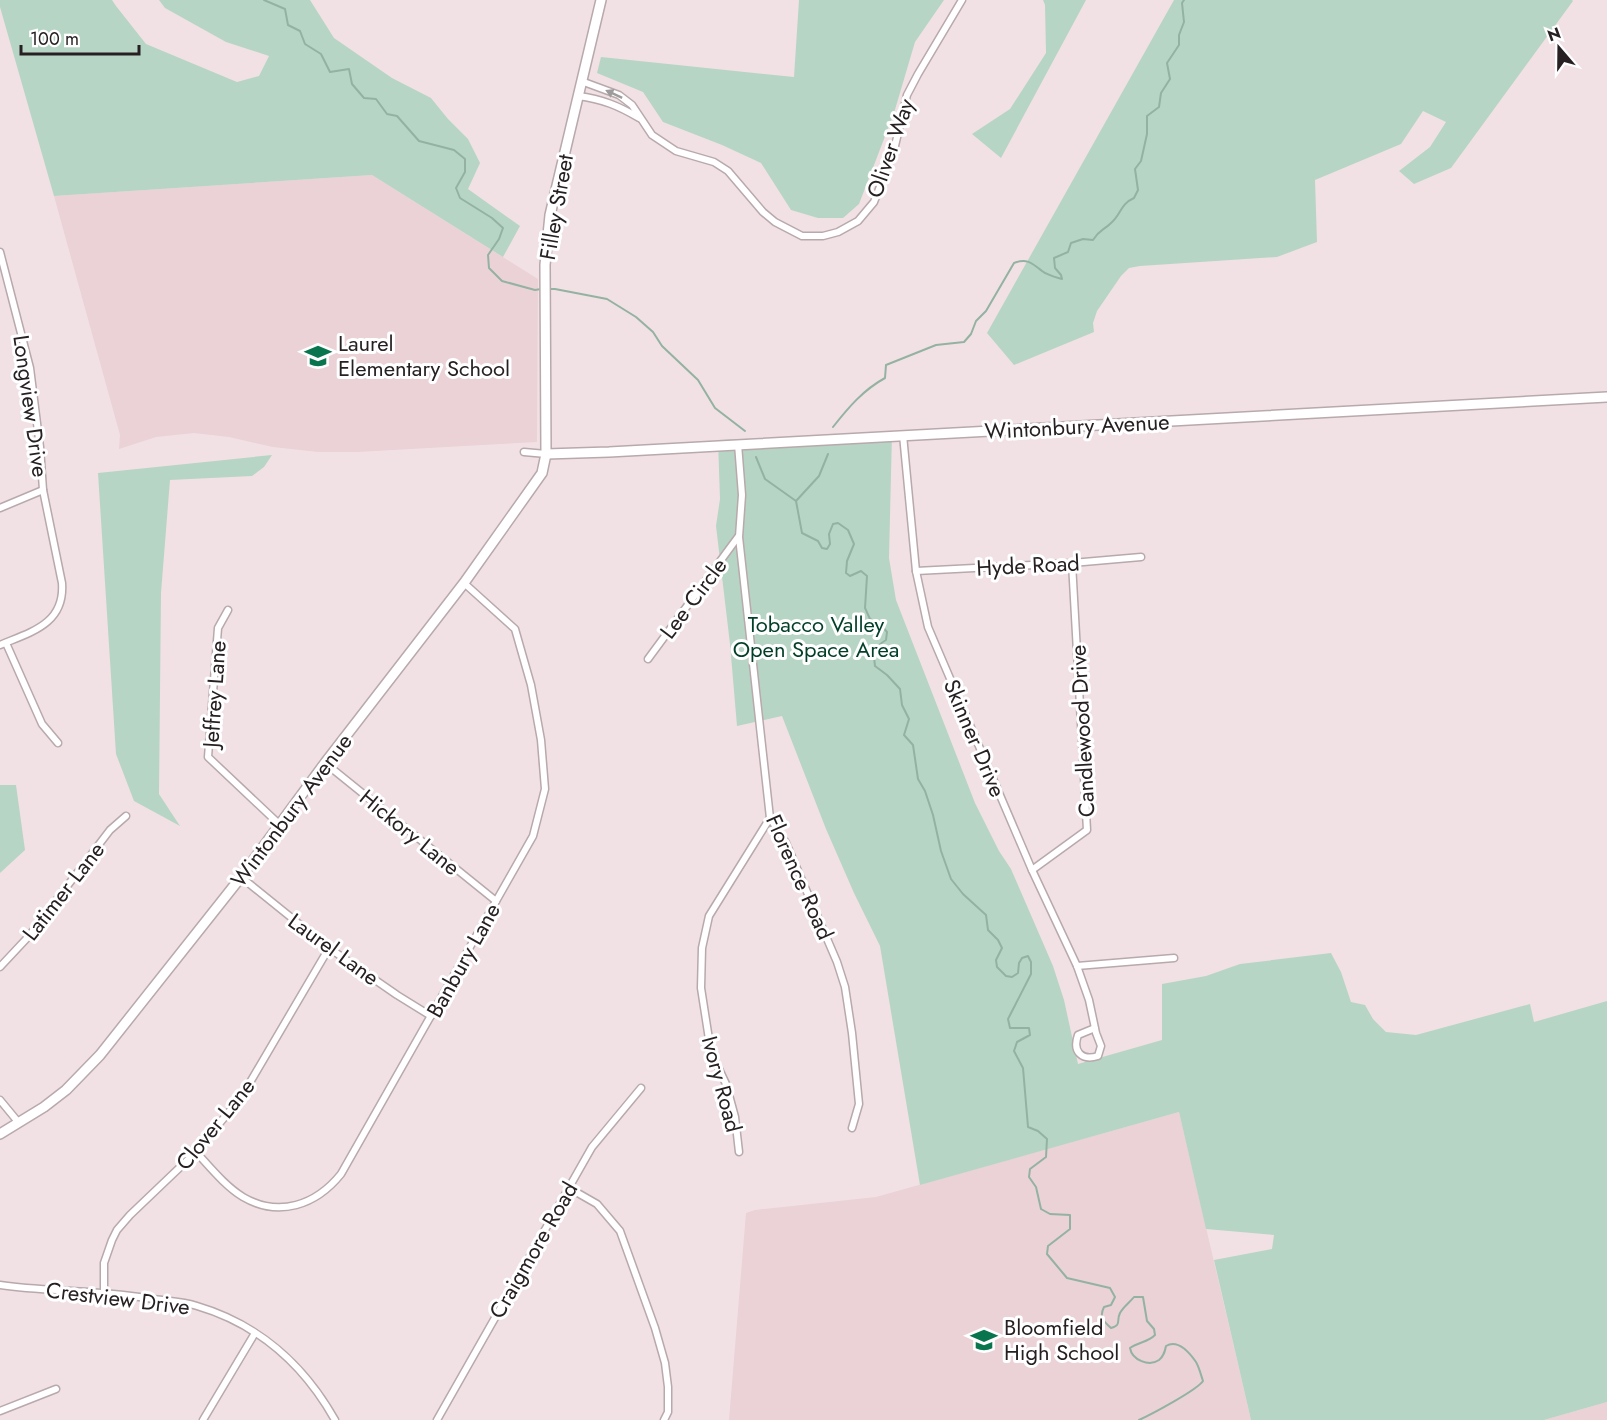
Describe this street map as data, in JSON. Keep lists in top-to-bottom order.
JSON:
{
  "streets": {
    "street": [
      "Oliver Way",
      "Filley Street",
      "Longview Drive",
      "Wintonbury Avenue",
      "Hyde Road",
      "Lee Circle",
      "Jeffrey Lane",
      "Candlewood Drive",
      "Skinner Drive",
      "Hickory Lane",
      "Florence Road",
      "Latimer Lane",
      "Laurel Lane",
      "Banbury Lane",
      "Ivory Road",
      "Clover Lane",
      "Craigmore Road",
      "Crestview Drive"
    ]
  },
  "crossings": [
    ["Oliver Way", "Filley Street"],
    ["Filley Street", "Wintonbury Avenue"],
    ["Wintonbury Avenue", "Jeffrey Lane"],
    ["Wintonbury Avenue", "Skinner Drive"],
    ["Wintonbury Avenue", "Hickory Lane"],
    ["Wintonbury Avenue", "Florence Road"],
    ["Wintonbury Avenue", "Laurel Lane"],
    ["Wintonbury Avenue", "Banbury Lane"],
    ["Hyde Road", "Candlewood Drive"],
    ["Hyde Road", "Skinner Drive"],
    ["Lee Circle", "Florence Road"],
    ["Candlewood Drive", "Skinner Drive"],
    ["Hickory Lane", "Banbury Lane"],
    ["Florence Road", "Ivory Road"],
    ["Laurel Lane", "Banbury Lane"],
    ["Laurel Lane", "Clover Lane"],
    ["Banbury Lane", "Clover Lane"],
    ["Clover Lane", "Crestview Drive"]
  ],
  "parks": ["Tobacco Valley Open Space Area"],
  "places": {
    "school or university": ["Laurel Elementary School", "Bloomfield High School"]
  },
  "scale_bar": "100 m",
  "north": "top"
}
